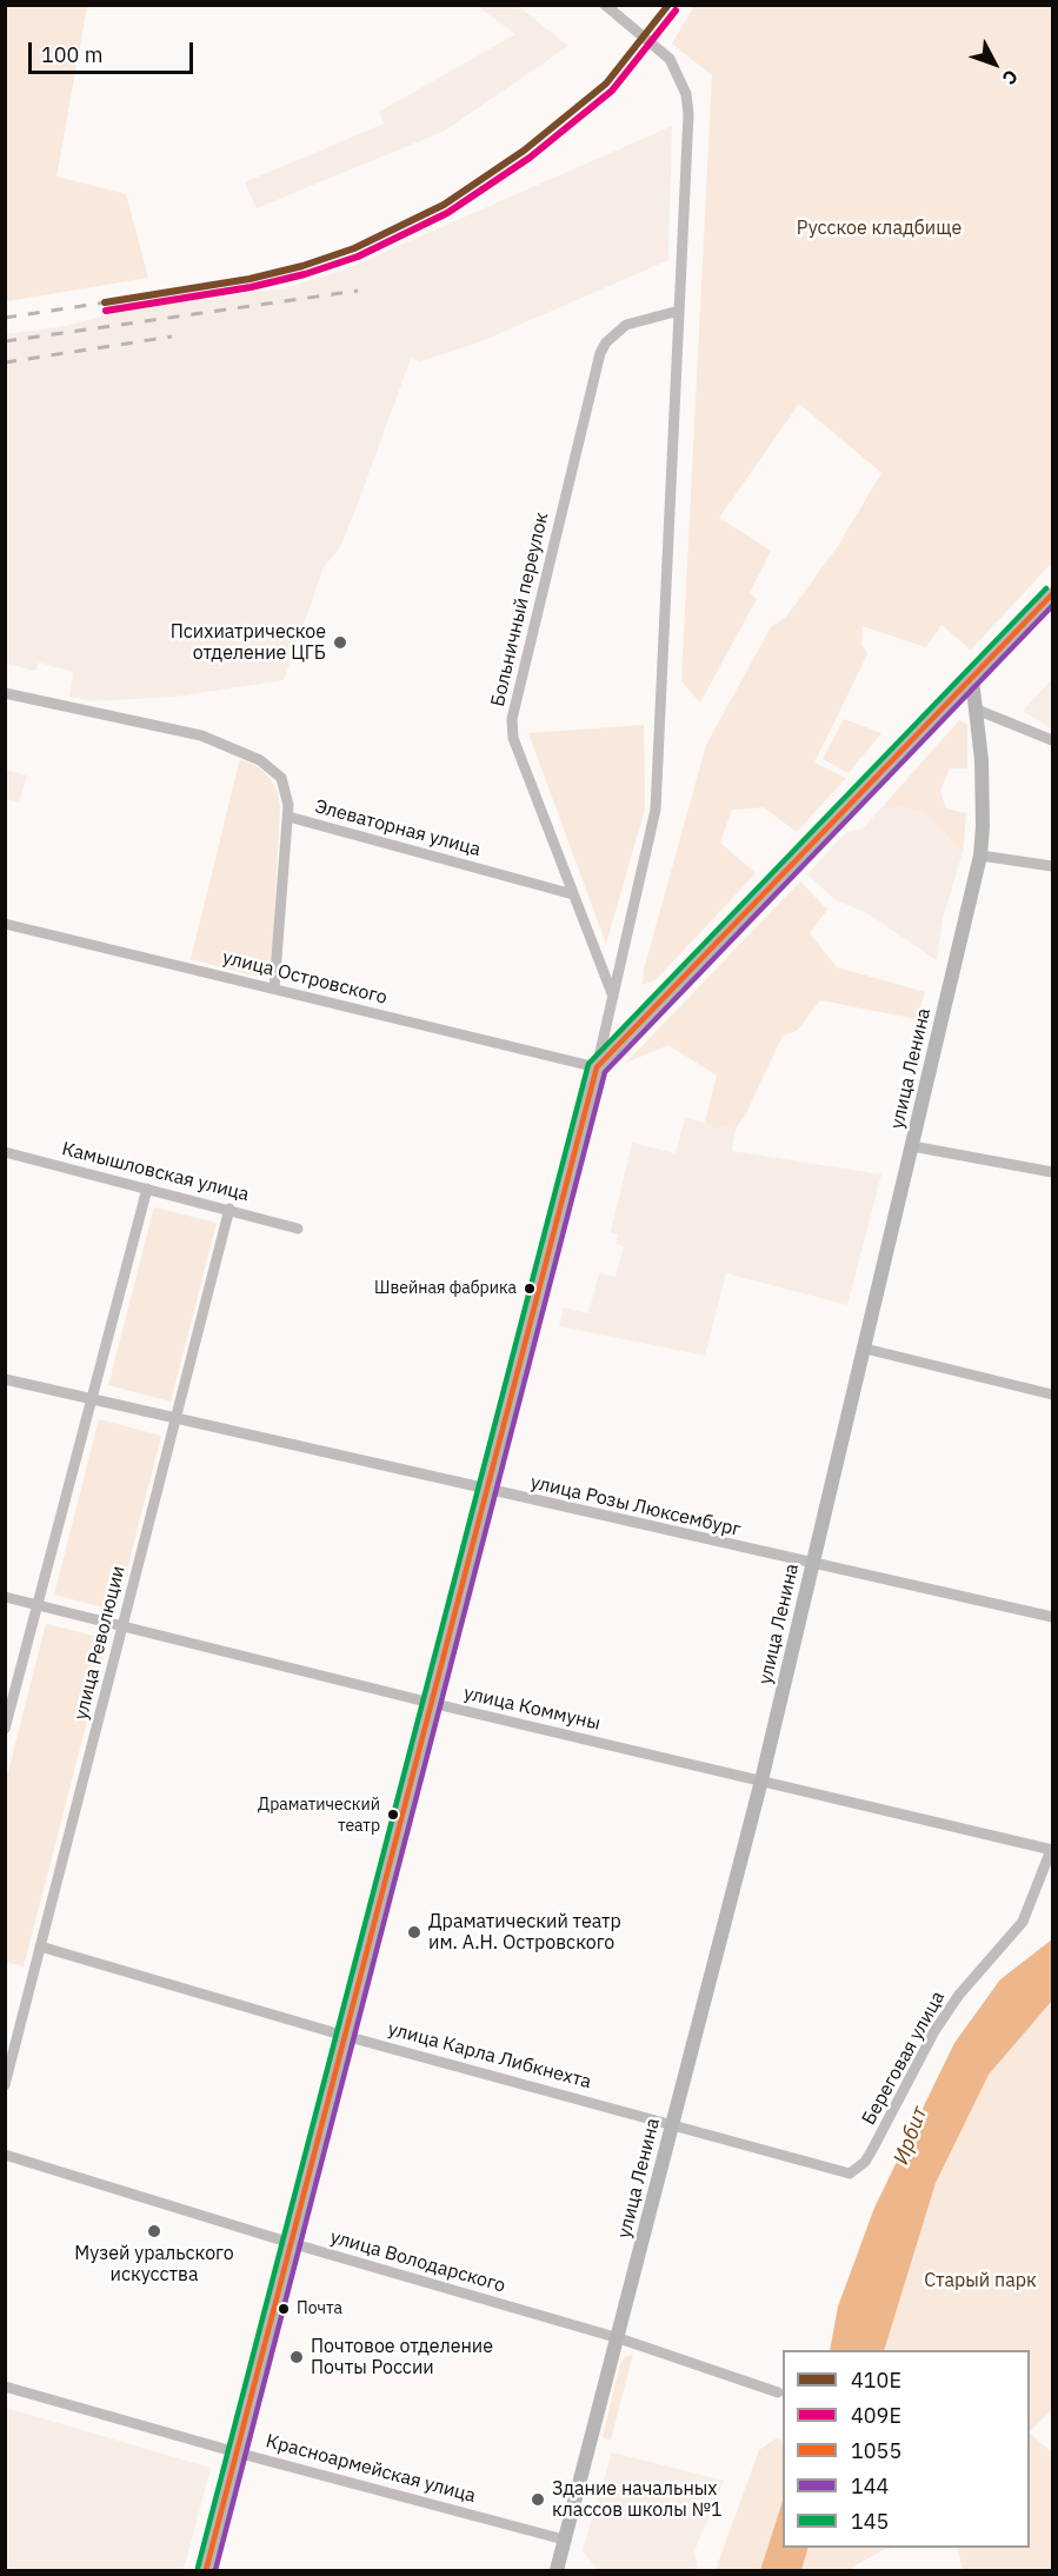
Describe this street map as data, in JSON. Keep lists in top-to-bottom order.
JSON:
{
  "streets": {
    "main road": ["улица Ленина"],
    "street": [
      "Больничный переулок",
      "Элеваторная улица",
      "улица Островского",
      "Камышловская улица",
      "улица Розы Люксембург",
      "улица Революции",
      "улица Коммуны",
      "улица Карла Либкнехта",
      "Береговая улица",
      "улица Володарского",
      "Красноармейская улица"
    ]
  },
  "crossings": [
    ["Больничный переулок", "Элеваторная улица"],
    ["улица Ленина", "улица Розы Люксембург"],
    ["улица Ленина", "улица Коммуны"],
    ["улица Ленина", "улица Карла Либкнехта"],
    ["улица Ленина", "улица Володарского"],
    ["улица Ленина", "Красноармейская улица"],
    ["Камышловская улица", "улица Революции"],
    ["улица Розы Люксембург", "улица Революции"],
    ["улица Революции", "улица Коммуны"],
    ["улица Революции", "улица Карла Либкнехта"],
    ["улица Коммуны", "Береговая улица"],
    ["улица Карла Либкнехта", "Береговая улица"]
  ],
  "water": ["Ирбит"],
  "parks": ["Русское кладбище", "Старый парк"],
  "places": [
    "Психиатрическое отделение ЦГБ",
    "Швейная фабрика",
    "Драматический театр",
    "Драматический театр им. А.Н. Островского",
    "Музей уральского искусства",
    "Почта",
    "Почтовое отделение Почты России",
    "Здание начальных классов школы №1"
  ],
  "lines": [
    "transit line 410E",
    "transit line 409E",
    "transit line 145",
    "transit line 1055",
    "transit line 144"
  ],
  "legend": [
    "410E",
    "409E",
    "1055",
    "144",
    "145"
  ],
  "scale_bar": "100 m",
  "north": "bottom right"
}
